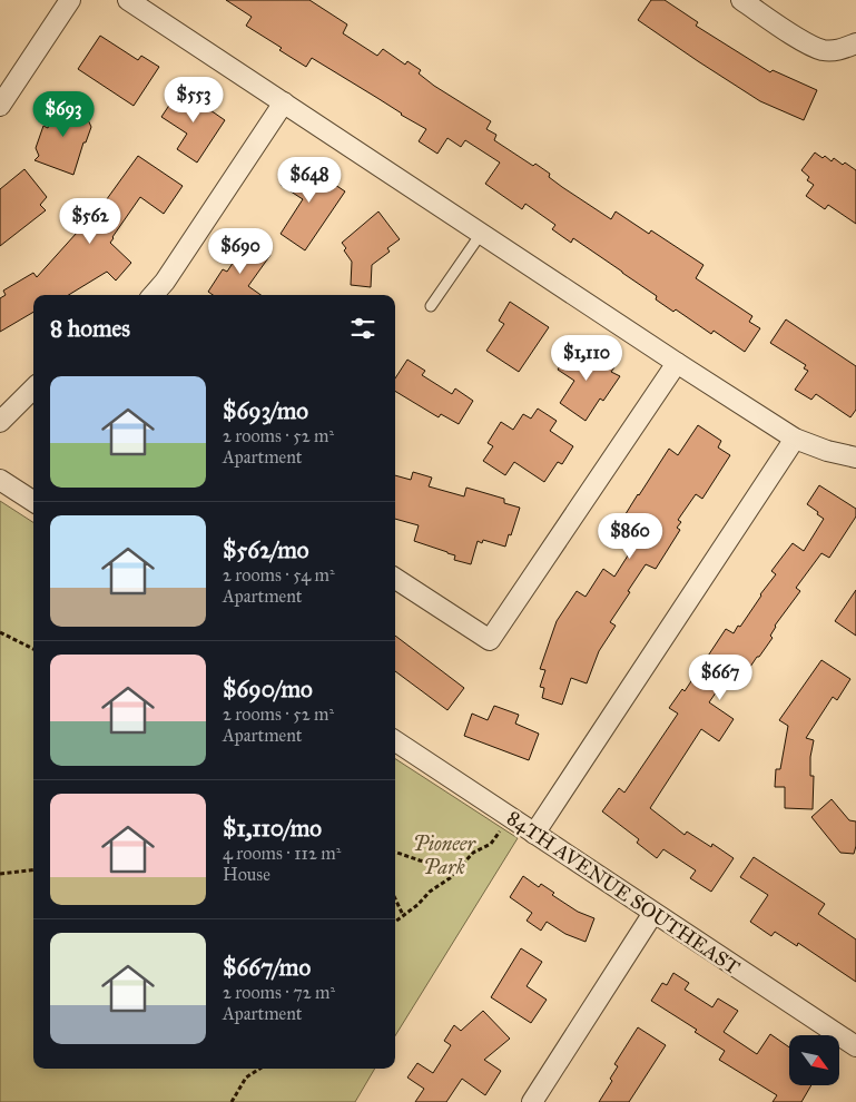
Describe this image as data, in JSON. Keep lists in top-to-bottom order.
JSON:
{
  "streets": {
    "street": ["84TH AVENUE SOUTHEAST"]
  },
  "parks": ["Pioneer Park"],
  "north": "bottom right",
  "page": {
    "price": [
      "$553",
      "$693",
      "$648",
      "$562",
      "$690",
      "$1,110",
      "$860",
      "$667"
    ],
    "heading": "8 homes",
    "list": [
      {
        "name": "$693/mo",
        "note": "2 rooms · 52 m² · Apartment"
      },
      {
        "name": "$562/mo",
        "note": "2 rooms · 54 m² · Apartment"
      },
      {
        "name": "$690/mo",
        "note": "2 rooms · 52 m² · Apartment"
      },
      {
        "name": "$1,110/mo",
        "note": "4 rooms · 112 m² · House"
      },
      {
        "name": "$667/mo",
        "note": "2 rooms · 72 m² · Apartment"
      }
    ]
  }
}
